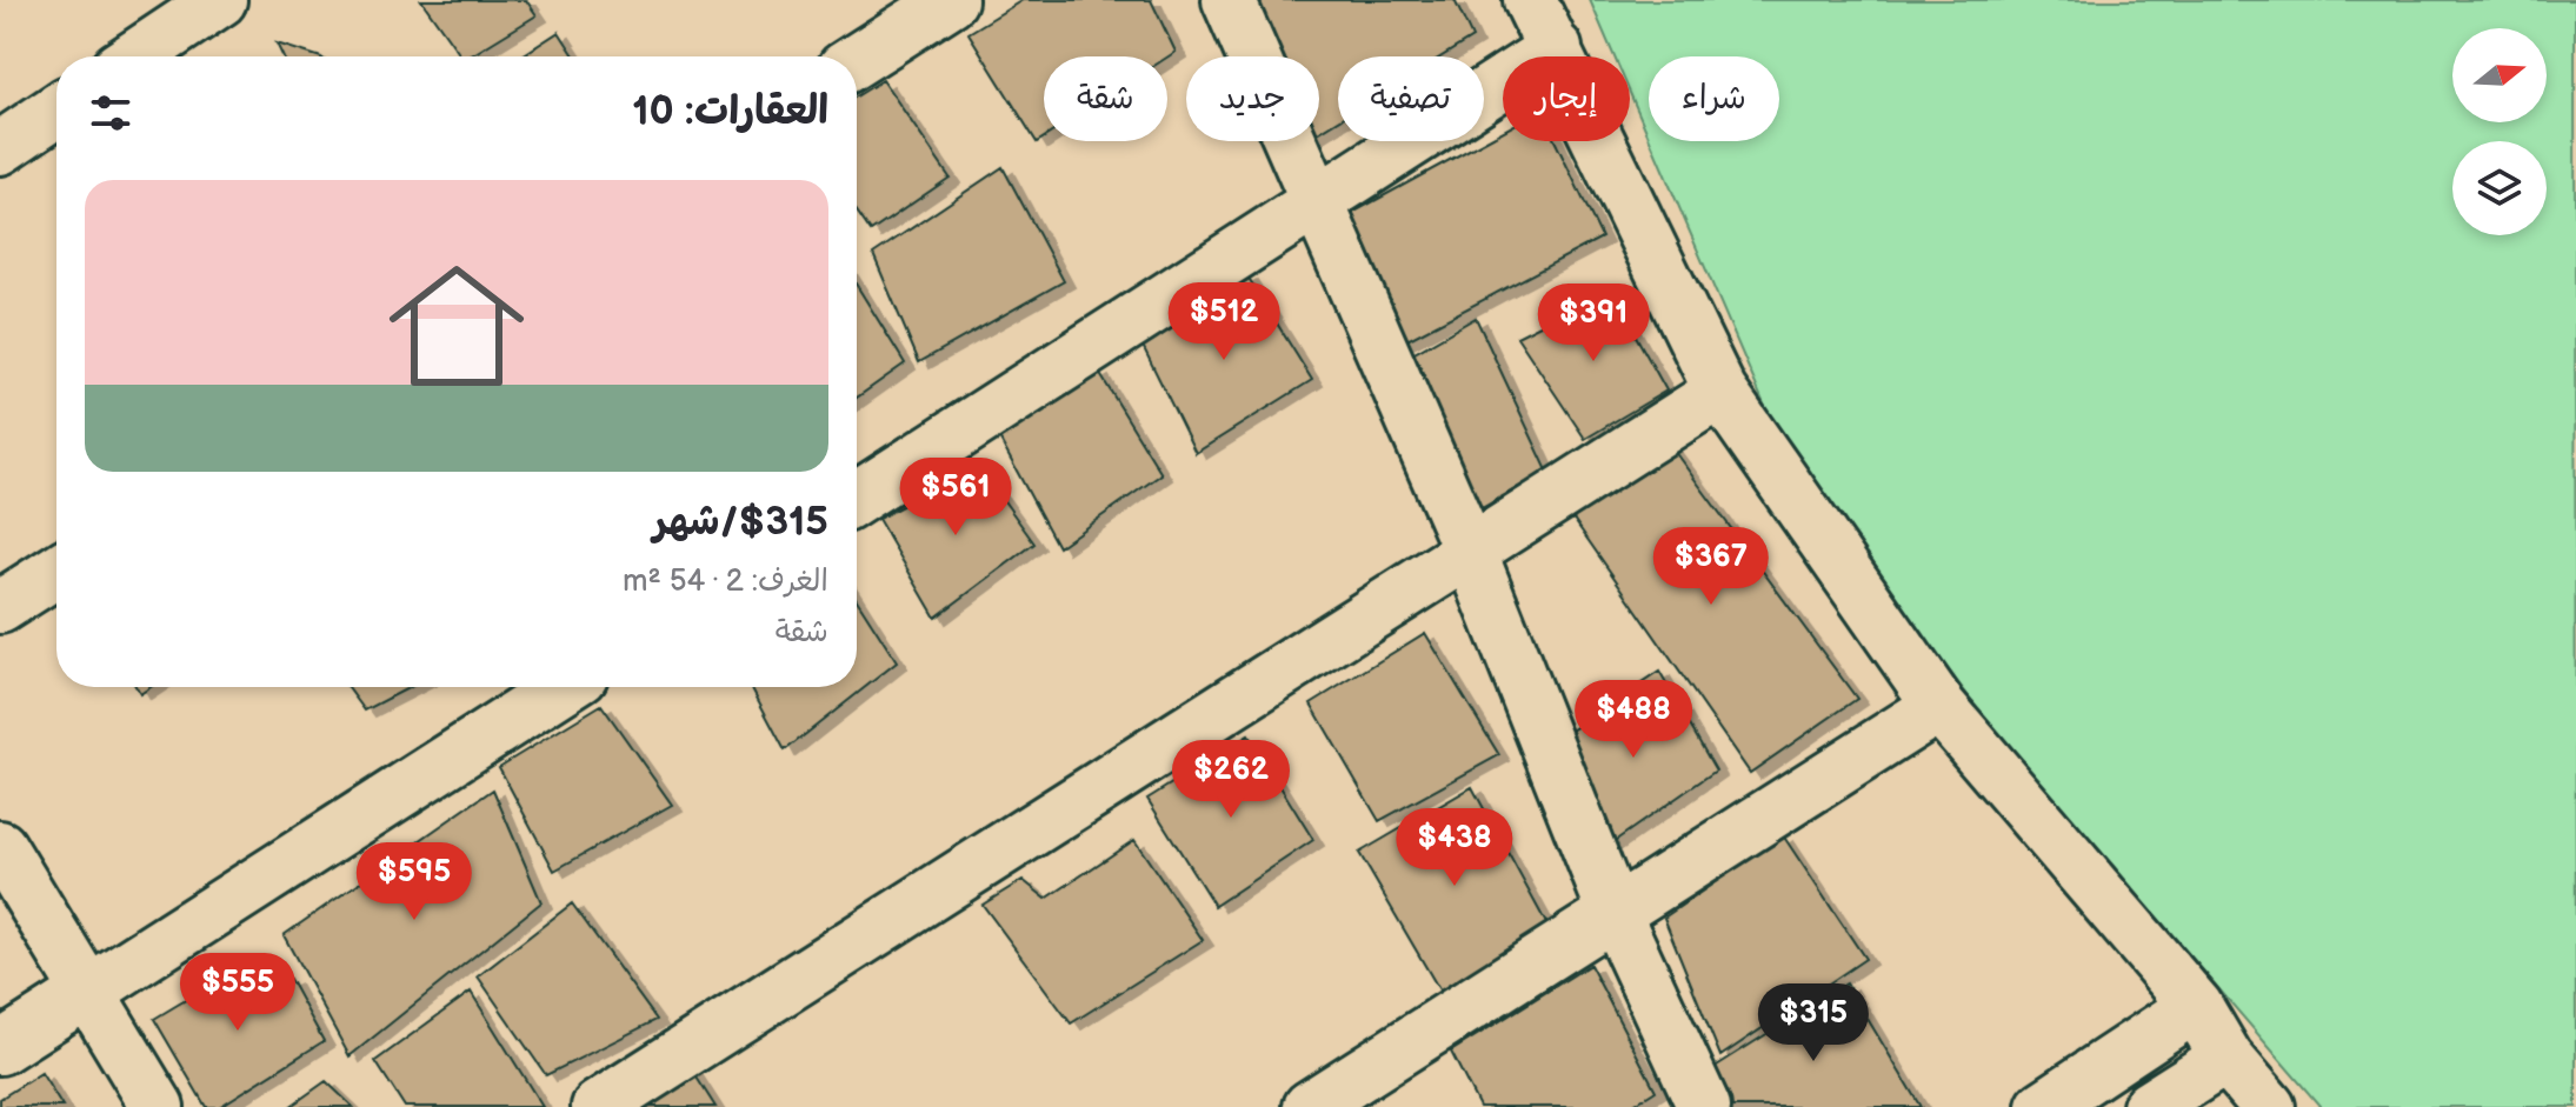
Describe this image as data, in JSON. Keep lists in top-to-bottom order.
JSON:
{
  "north": "right",
  "page": {
    "chip": [
      "شراء",
      "إيجار",
      "تصفية",
      "جديد",
      "شقة"
    ],
    "heading": "العقارات: 10",
    "list": [
      {
        "name": "$315/شهر",
        "note": "الغرف: 2 · 54 m² · شقة"
      }
    ],
    "price": [
      "$512",
      "$391",
      "$561",
      "$367",
      "$488",
      "$262",
      "$438",
      "$595",
      "$555",
      "$315"
    ]
  }
}
